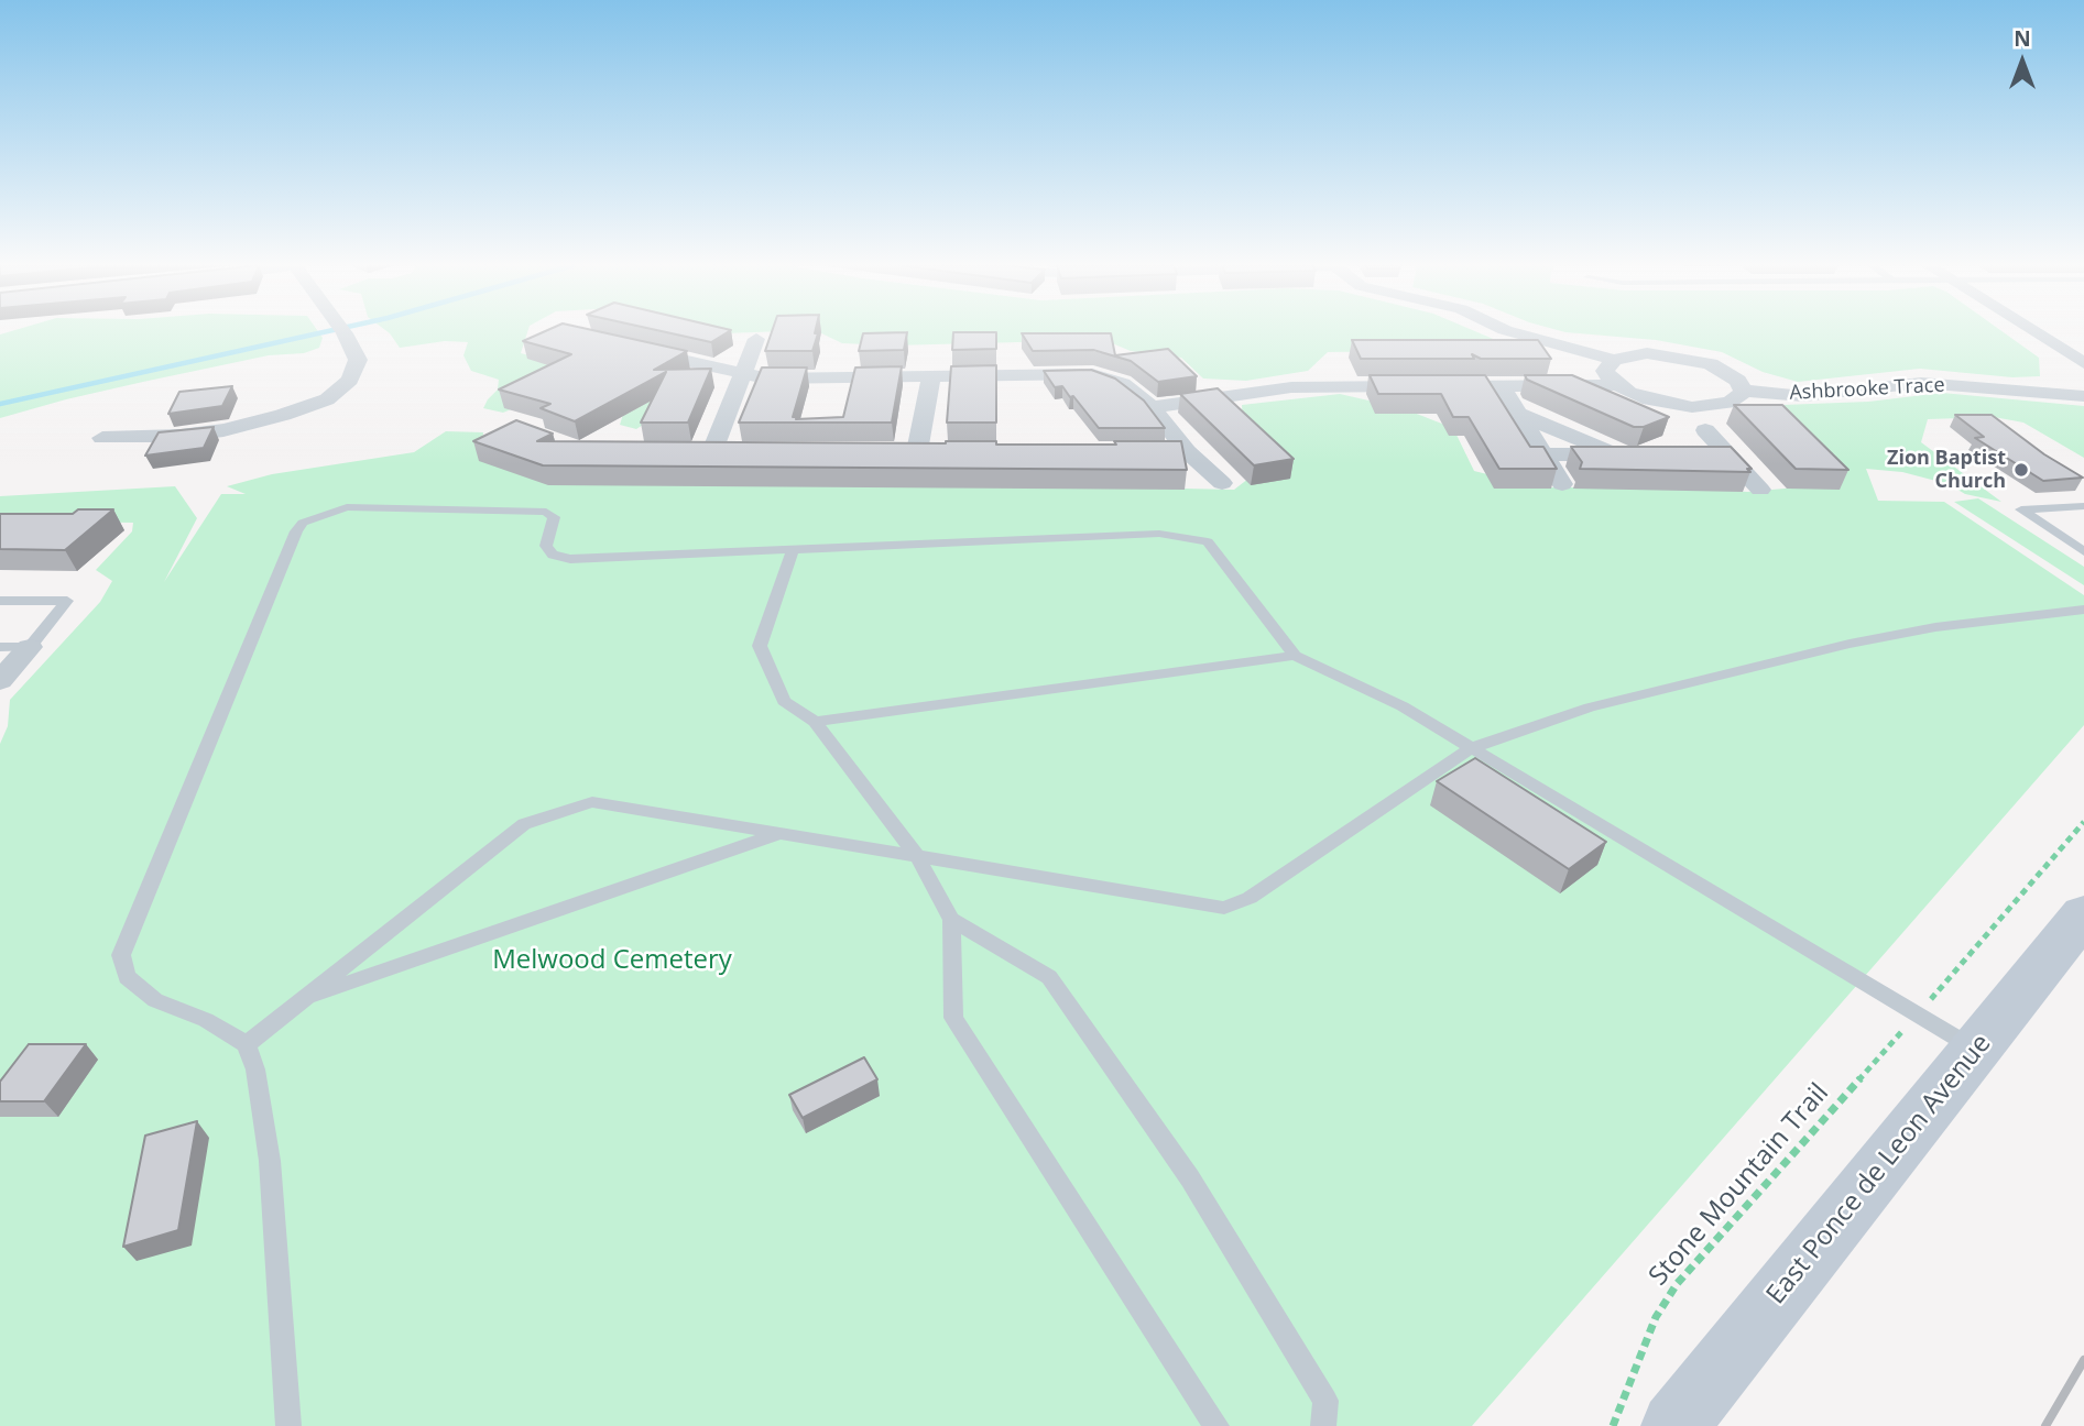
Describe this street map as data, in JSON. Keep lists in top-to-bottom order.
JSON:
{
  "streets": {
    "main road": ["East Ponce de Leon Avenue"],
    "street": ["Ashbrooke Trace"],
    "path": ["Stone Mountain Trail"]
  },
  "parks": ["Melwood Cemetery"],
  "places": ["Zion Baptist Church"],
  "north": "top"
}
